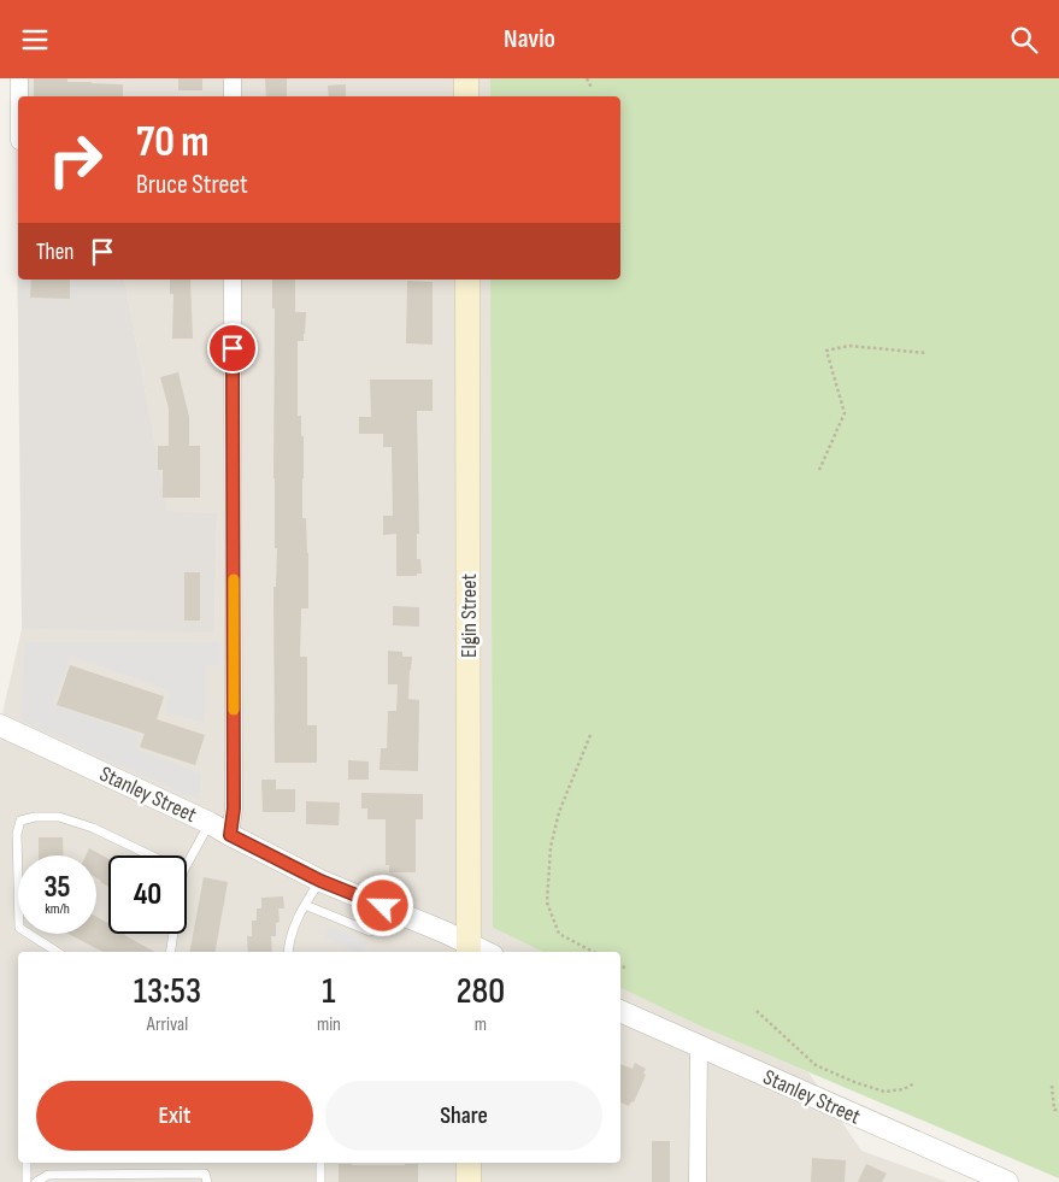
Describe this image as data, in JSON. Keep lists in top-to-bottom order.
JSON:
{
  "streets": {
    "main road": ["Elgin Street"],
    "street": ["Stanley Street"]
  },
  "crossings": [
    ["Elgin Street", "Stanley Street"]
  ],
  "page": {
    "header": "Navio",
    "turn": ["70 m", "Bruce Street"],
    "then": "Then",
    "speed": "35 km/h",
    "limit": "40",
    "eta": [
      "13:53",
      "Arrival",
      "1",
      "min",
      "280",
      "m"
    ],
    "buttons": ["Exit", "Share"]
  }
}
